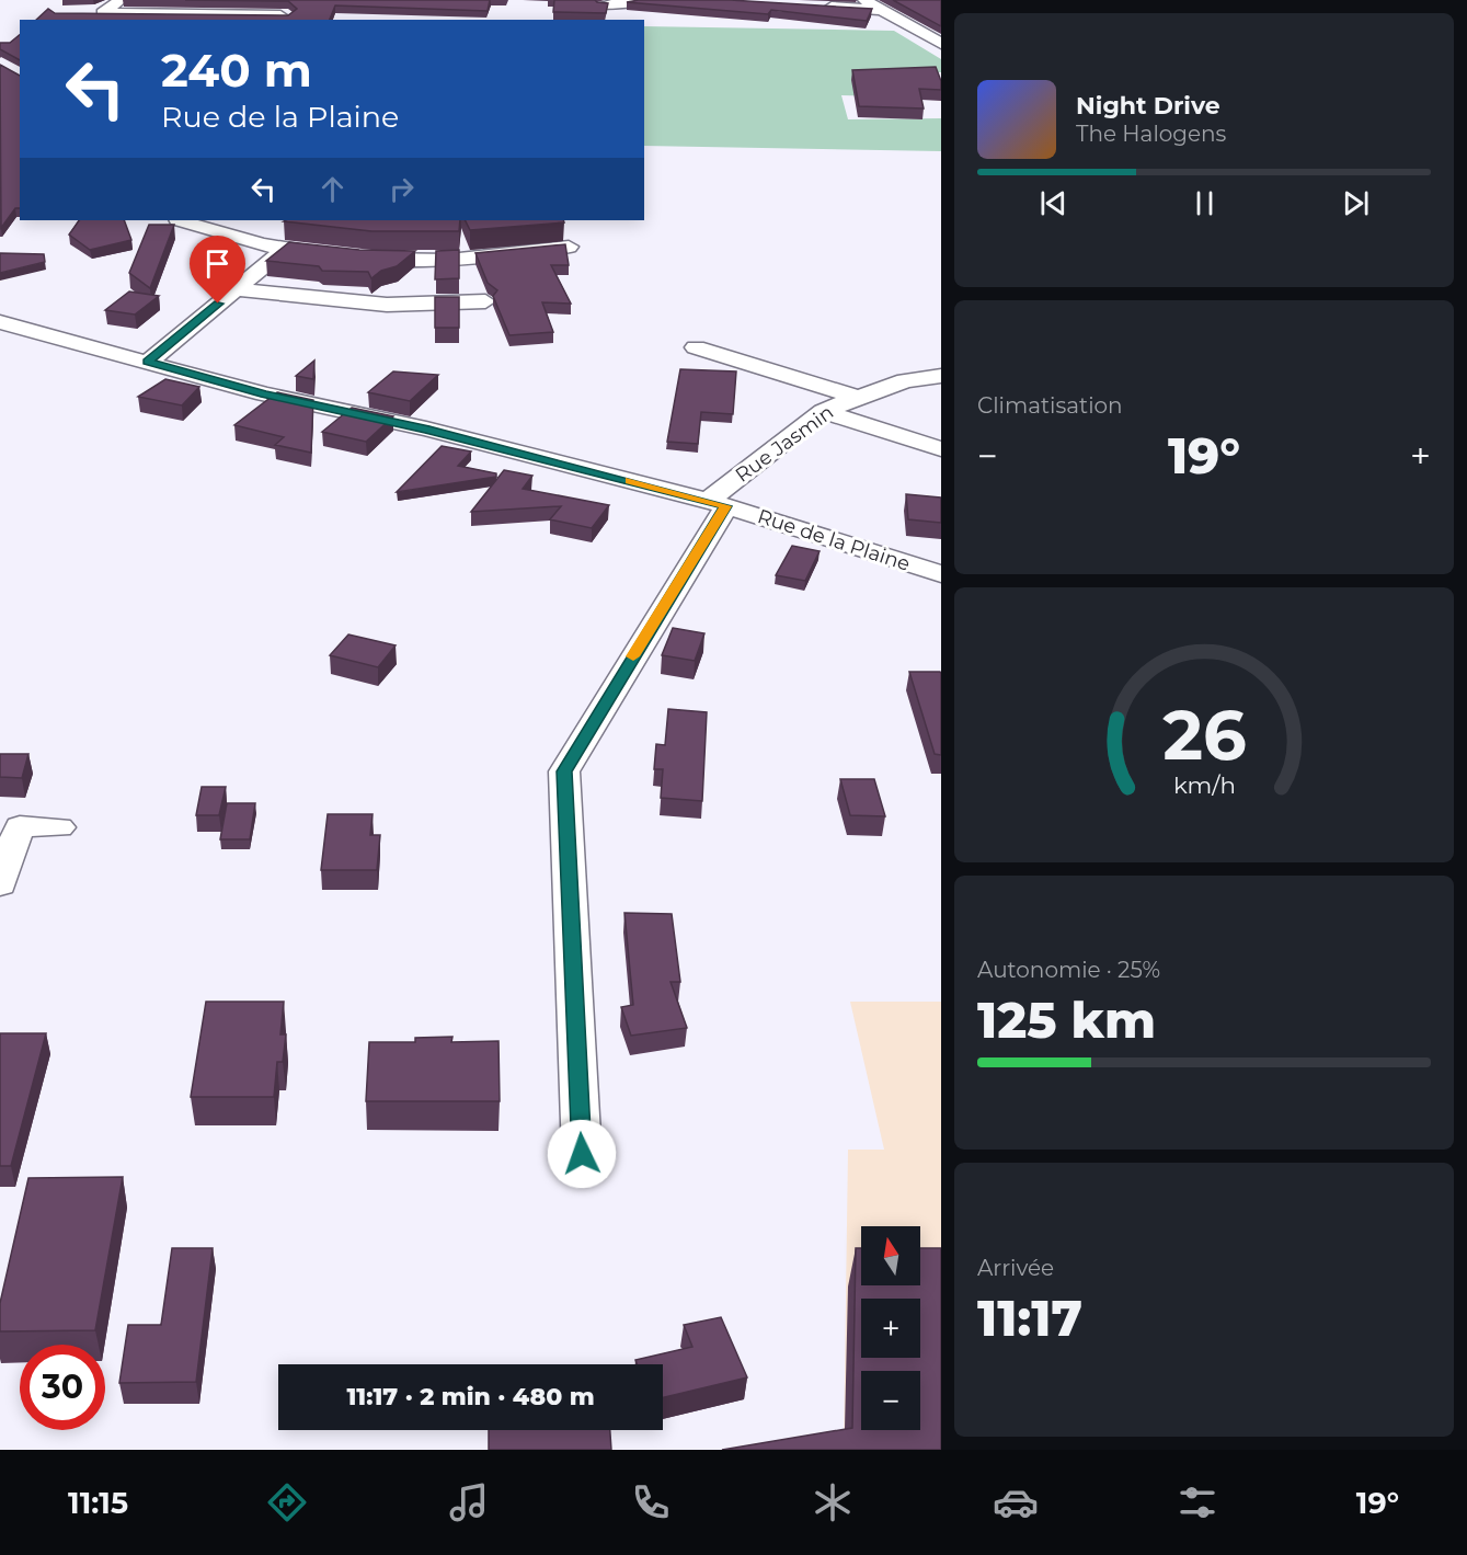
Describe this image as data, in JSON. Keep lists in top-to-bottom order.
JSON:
{
  "streets": {
    "street": ["Rue Jasmin", "Rue de la Plaine"]
  },
  "crossings": [
    ["Rue Jasmin", "Rue de la Plaine"]
  ],
  "north": "top",
  "page": {
    "turn": ["240 m", "Rue de la Plaine"],
    "song": ["Night Drive", "The Halogens"],
    "tile": [
      "Climatisation",
      ["Autonomie · 25%", "125 km"],
      ["Arrivée", "11:17"]
    ],
    "heat": ["−", "19°", "+"],
    "map_buttons": ["+", "−"],
    "limit": "30",
    "trip": "11:17 · 2 min · 480 m",
    "tabs": ["11:15", "19°"],
    "gauge": ["26", "km/h"]
  }
}
